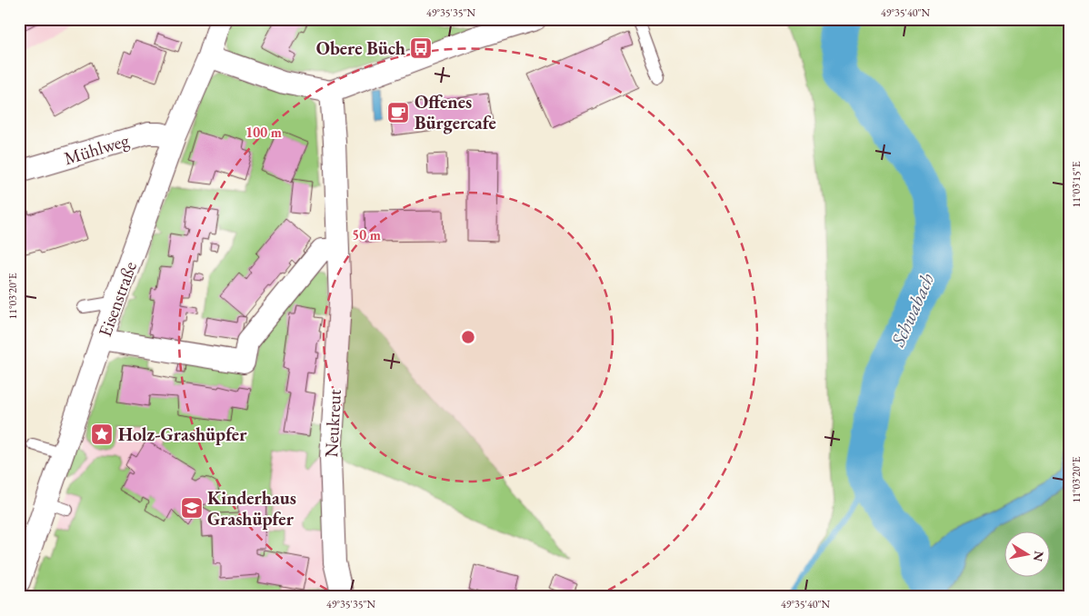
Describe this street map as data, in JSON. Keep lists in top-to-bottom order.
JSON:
{
  "streets": {
    "street": ["Mühlweg", "Eisenstraße", "Neukreut"]
  },
  "crossings": [
    ["Mühlweg", "Eisenstraße"]
  ],
  "water": ["Schwabach"],
  "places": {
    "bus stop": ["Obere Büch"],
    "cafe": ["Offenes Bürgercafe"],
    "place": ["Holz-Grashüpfer"],
    "school or university": ["Kinderhaus Grashüpfer"]
  },
  "north": "right",
  "coordinates": [
    "49°35'35\"N",
    "49°35'40\"N",
    "11°03'15\"E",
    "11°03'20\"E"
  ],
  "rings": ["100 m", "50 m"]
}
